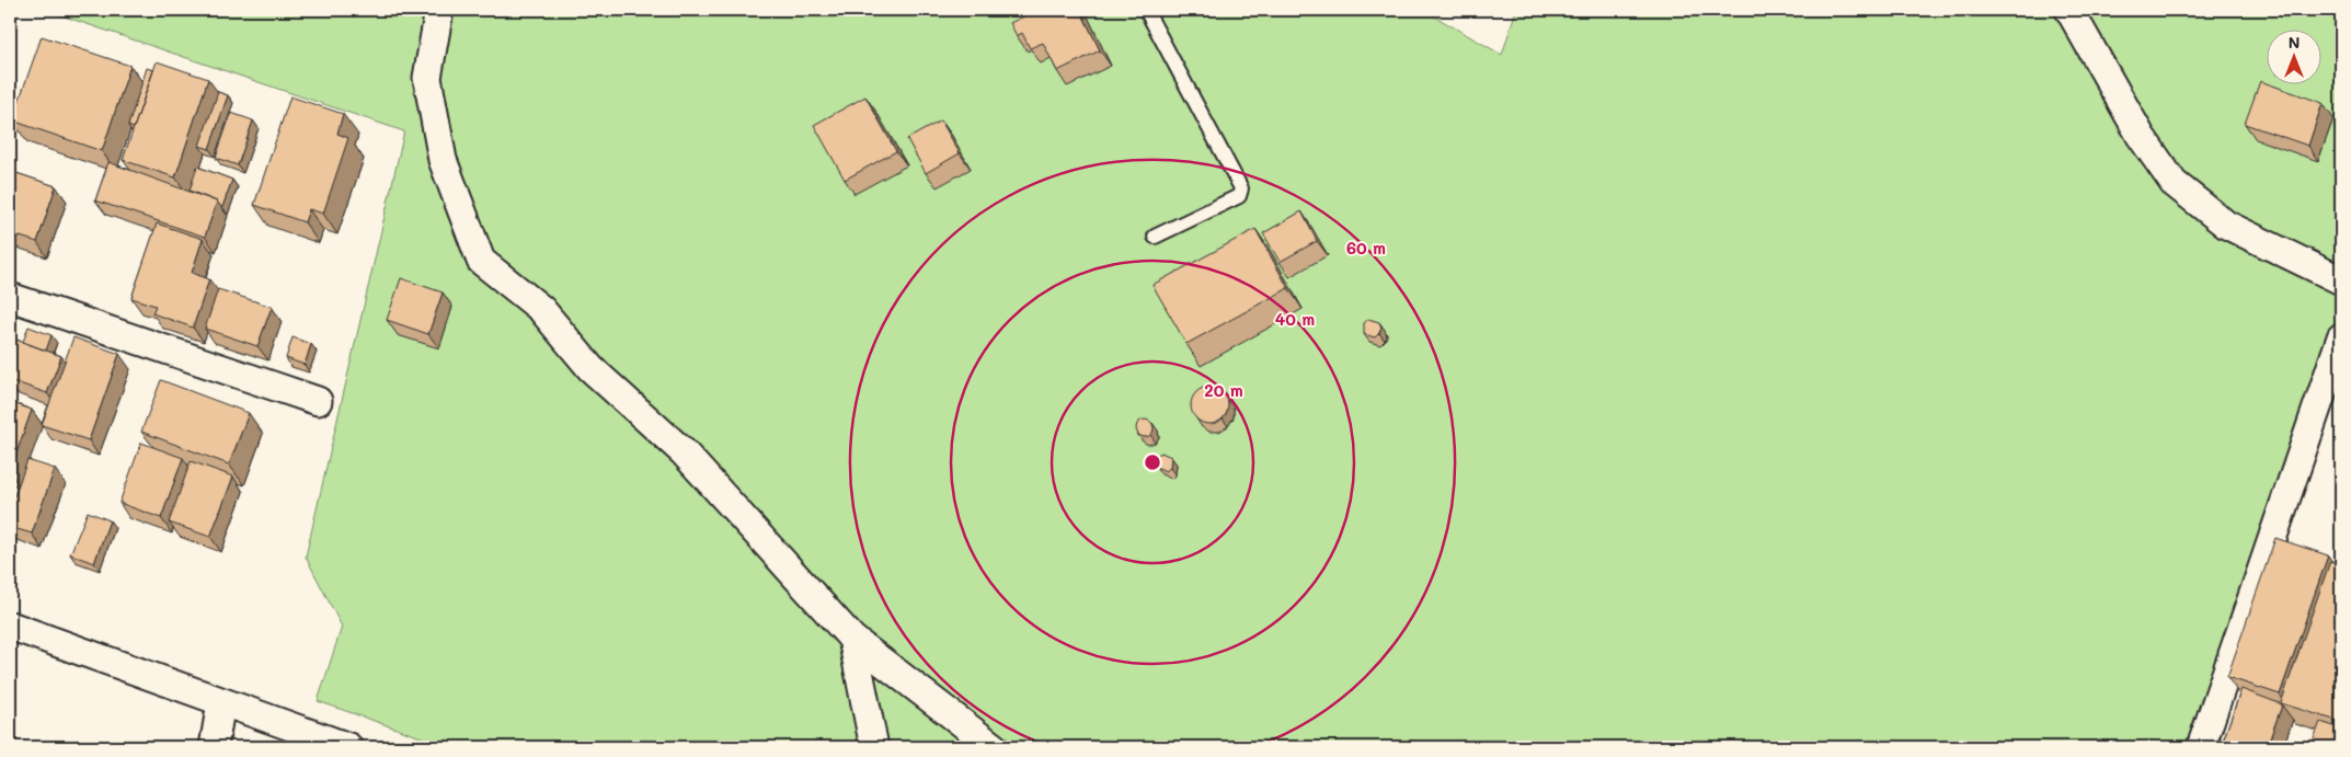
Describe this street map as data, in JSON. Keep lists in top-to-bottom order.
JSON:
{
  "north": "top",
  "rings": ["60 m", "40 m", "20 m"]
}
